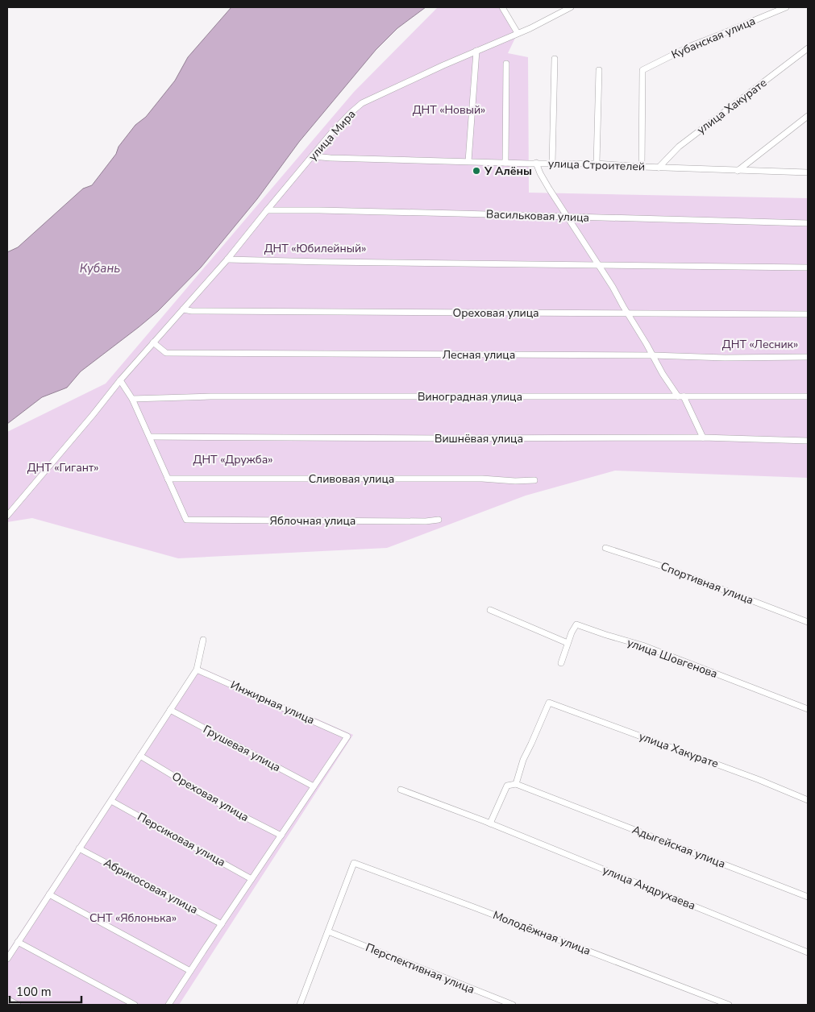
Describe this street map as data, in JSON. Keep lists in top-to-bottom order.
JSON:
{
  "streets": {
    "street": [
      "Кубанская улица",
      "улица Хакурате",
      "улица Мира",
      "улица Строителей",
      "Васильковая улица",
      "Ореховая улица",
      "Лесная улица",
      "Виноградная улица",
      "Вишнёвая улица",
      "Сливовая улица",
      "Яблочная улица",
      "Спортивная улица",
      "улица Шовгенова",
      "Инжирная улица",
      "Грушевая улица",
      "Персиковая улица",
      "Адыгейская улица",
      "Абрикосовая улица",
      "улица Андрухаева",
      "Молодёжная улица",
      "Перспективная улица"
    ]
  },
  "crossings": [
    ["Кубанская улица", "улица Строителей"],
    ["улица Хакурате", "улица Строителей"],
    ["улица Хакурате", "Адыгейская улица"],
    ["улица Мира", "улица Строителей"],
    ["улица Мира", "Васильковая улица"],
    ["улица Мира", "Ореховая улица"],
    ["улица Мира", "Лесная улица"],
    ["Сливовая улица", "Яблочная улица"],
    ["Инжирная улица", "Грушевая улица"],
    ["Молодёжная улица", "Перспективная улица"]
  ],
  "water": ["Кубань"],
  "parks": [
    "ДНТ «Новый»",
    "ДНТ «Юбилейный»",
    "ДНТ «Лесник»",
    "ДНТ «Дружба»",
    "ДНТ «Гигант»",
    "СНТ «Яблонька»"
  ],
  "places": ["У Алёны"],
  "scale_bar": "100 m"
}
